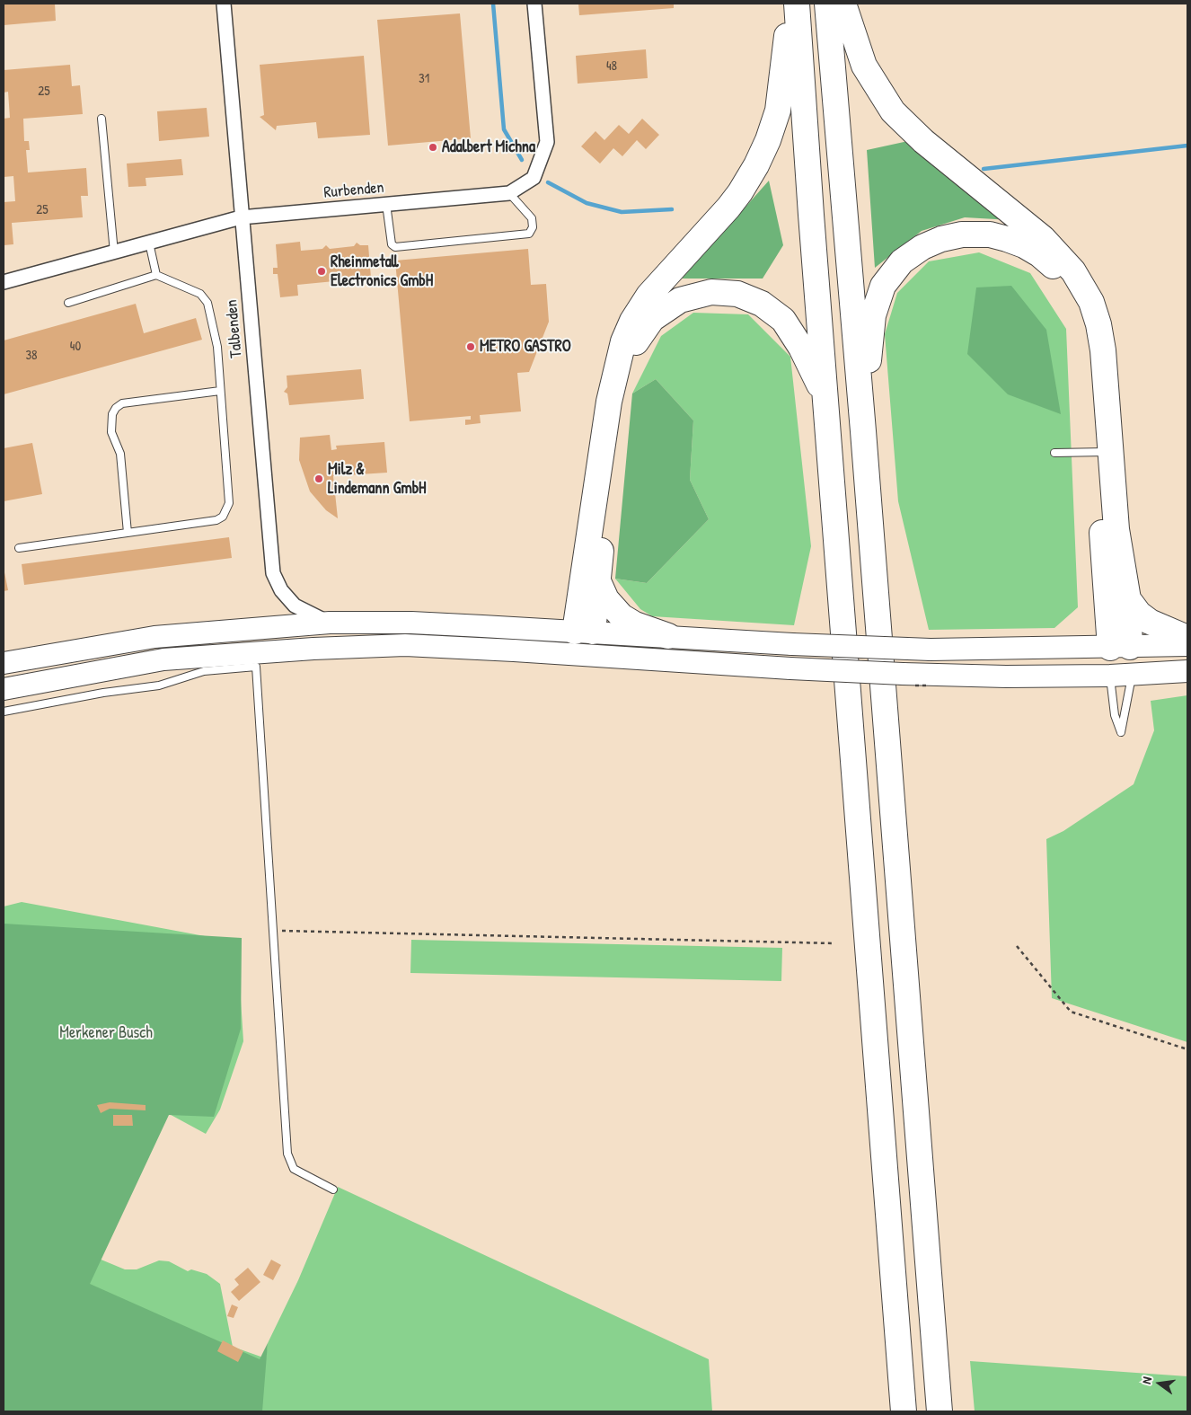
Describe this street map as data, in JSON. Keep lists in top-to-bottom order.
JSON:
{
  "streets": {
    "street": ["Rurbenden", "Talbenden"]
  },
  "crossings": [
    ["Rurbenden", "Talbenden"]
  ],
  "parks": ["Merkener Busch"],
  "places": [
    "Adalbert Michna",
    "Rheinmetall Electronics GmbH",
    "METRO GASTRO",
    "Milz & Lindemann GmbH"
  ],
  "house_numbers": [
    "48",
    "31",
    "25",
    "25",
    "40",
    "38"
  ],
  "north": "left"
}
